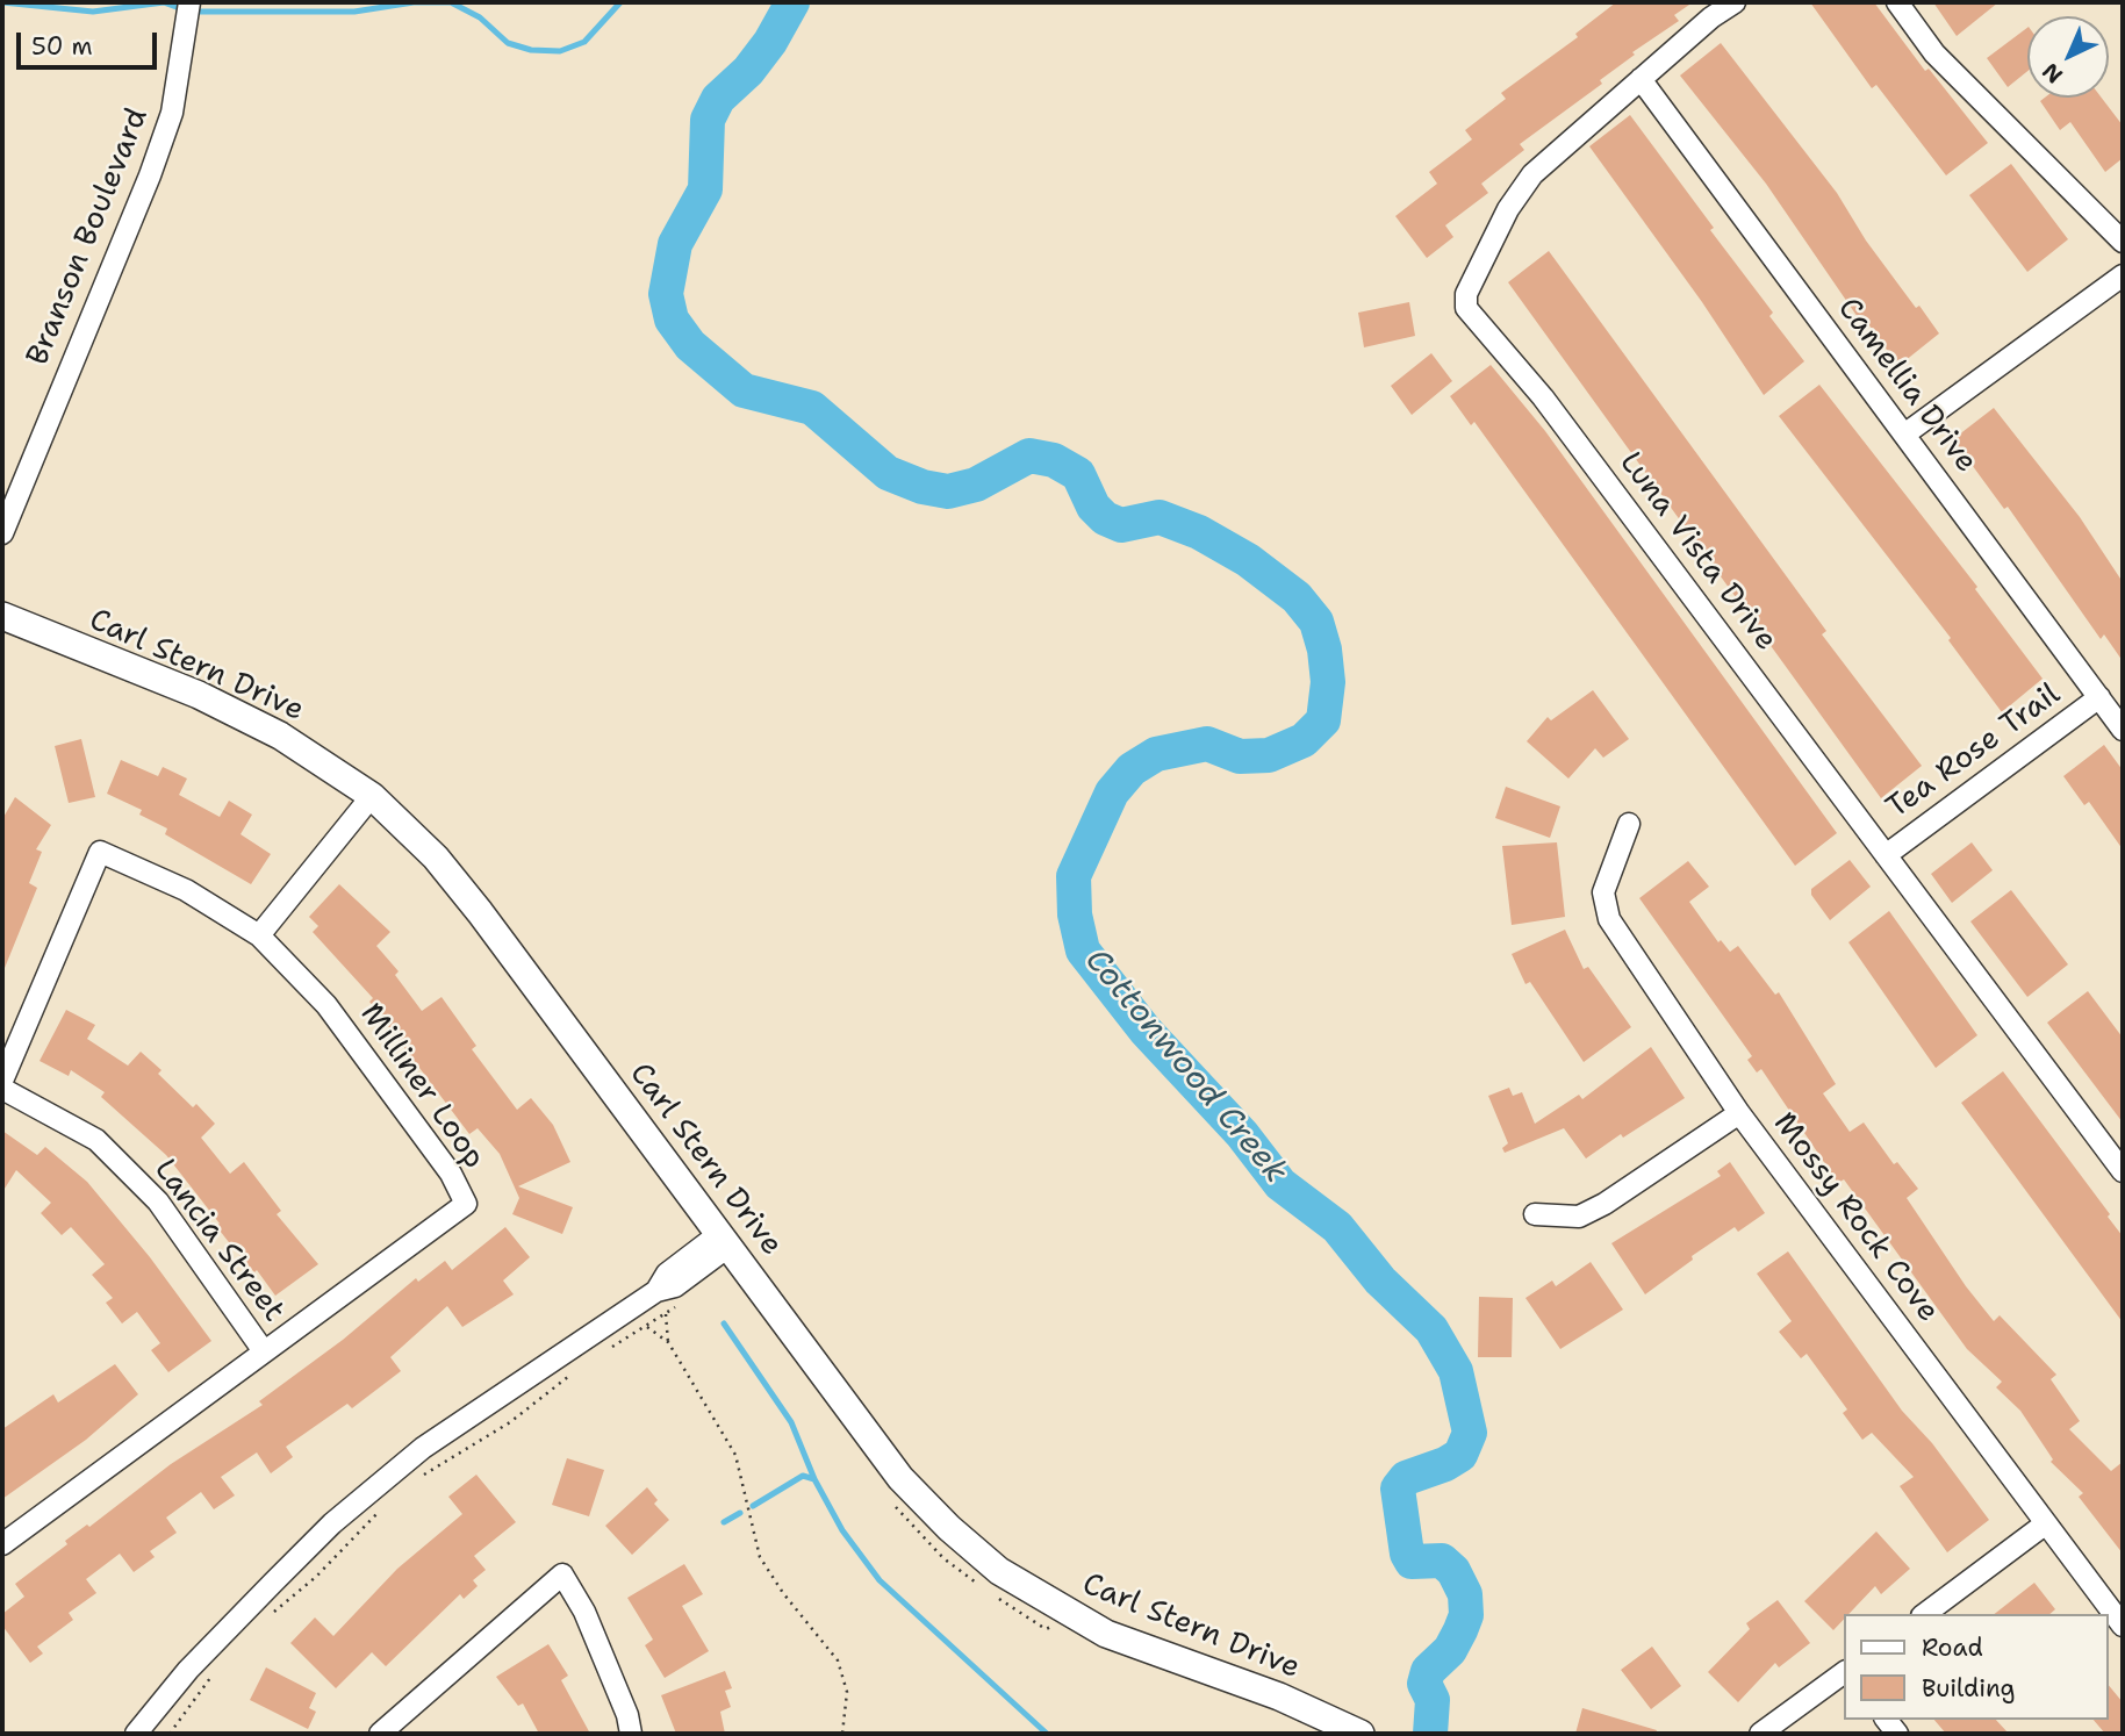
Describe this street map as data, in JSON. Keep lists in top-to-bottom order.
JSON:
{
  "streets": {
    "street": [
      "Branson Boulevard",
      "Camellia Drive",
      "Luna Vista Drive",
      "Carl Stern Drive",
      "Tea Rose Trail",
      "Milliner Loop",
      "Mossy Rock Cove",
      "Lancia Street"
    ]
  },
  "crossings": [
    ["Camellia Drive", "Luna Vista Drive"],
    ["Camellia Drive", "Tea Rose Trail"],
    ["Luna Vista Drive", "Tea Rose Trail"],
    ["Milliner Loop", "Lancia Street"]
  ],
  "water": ["Cottonwood Creek"],
  "legend": ["Road", "Building"],
  "scale_bar": "50 m",
  "north": "bottom left"
}
